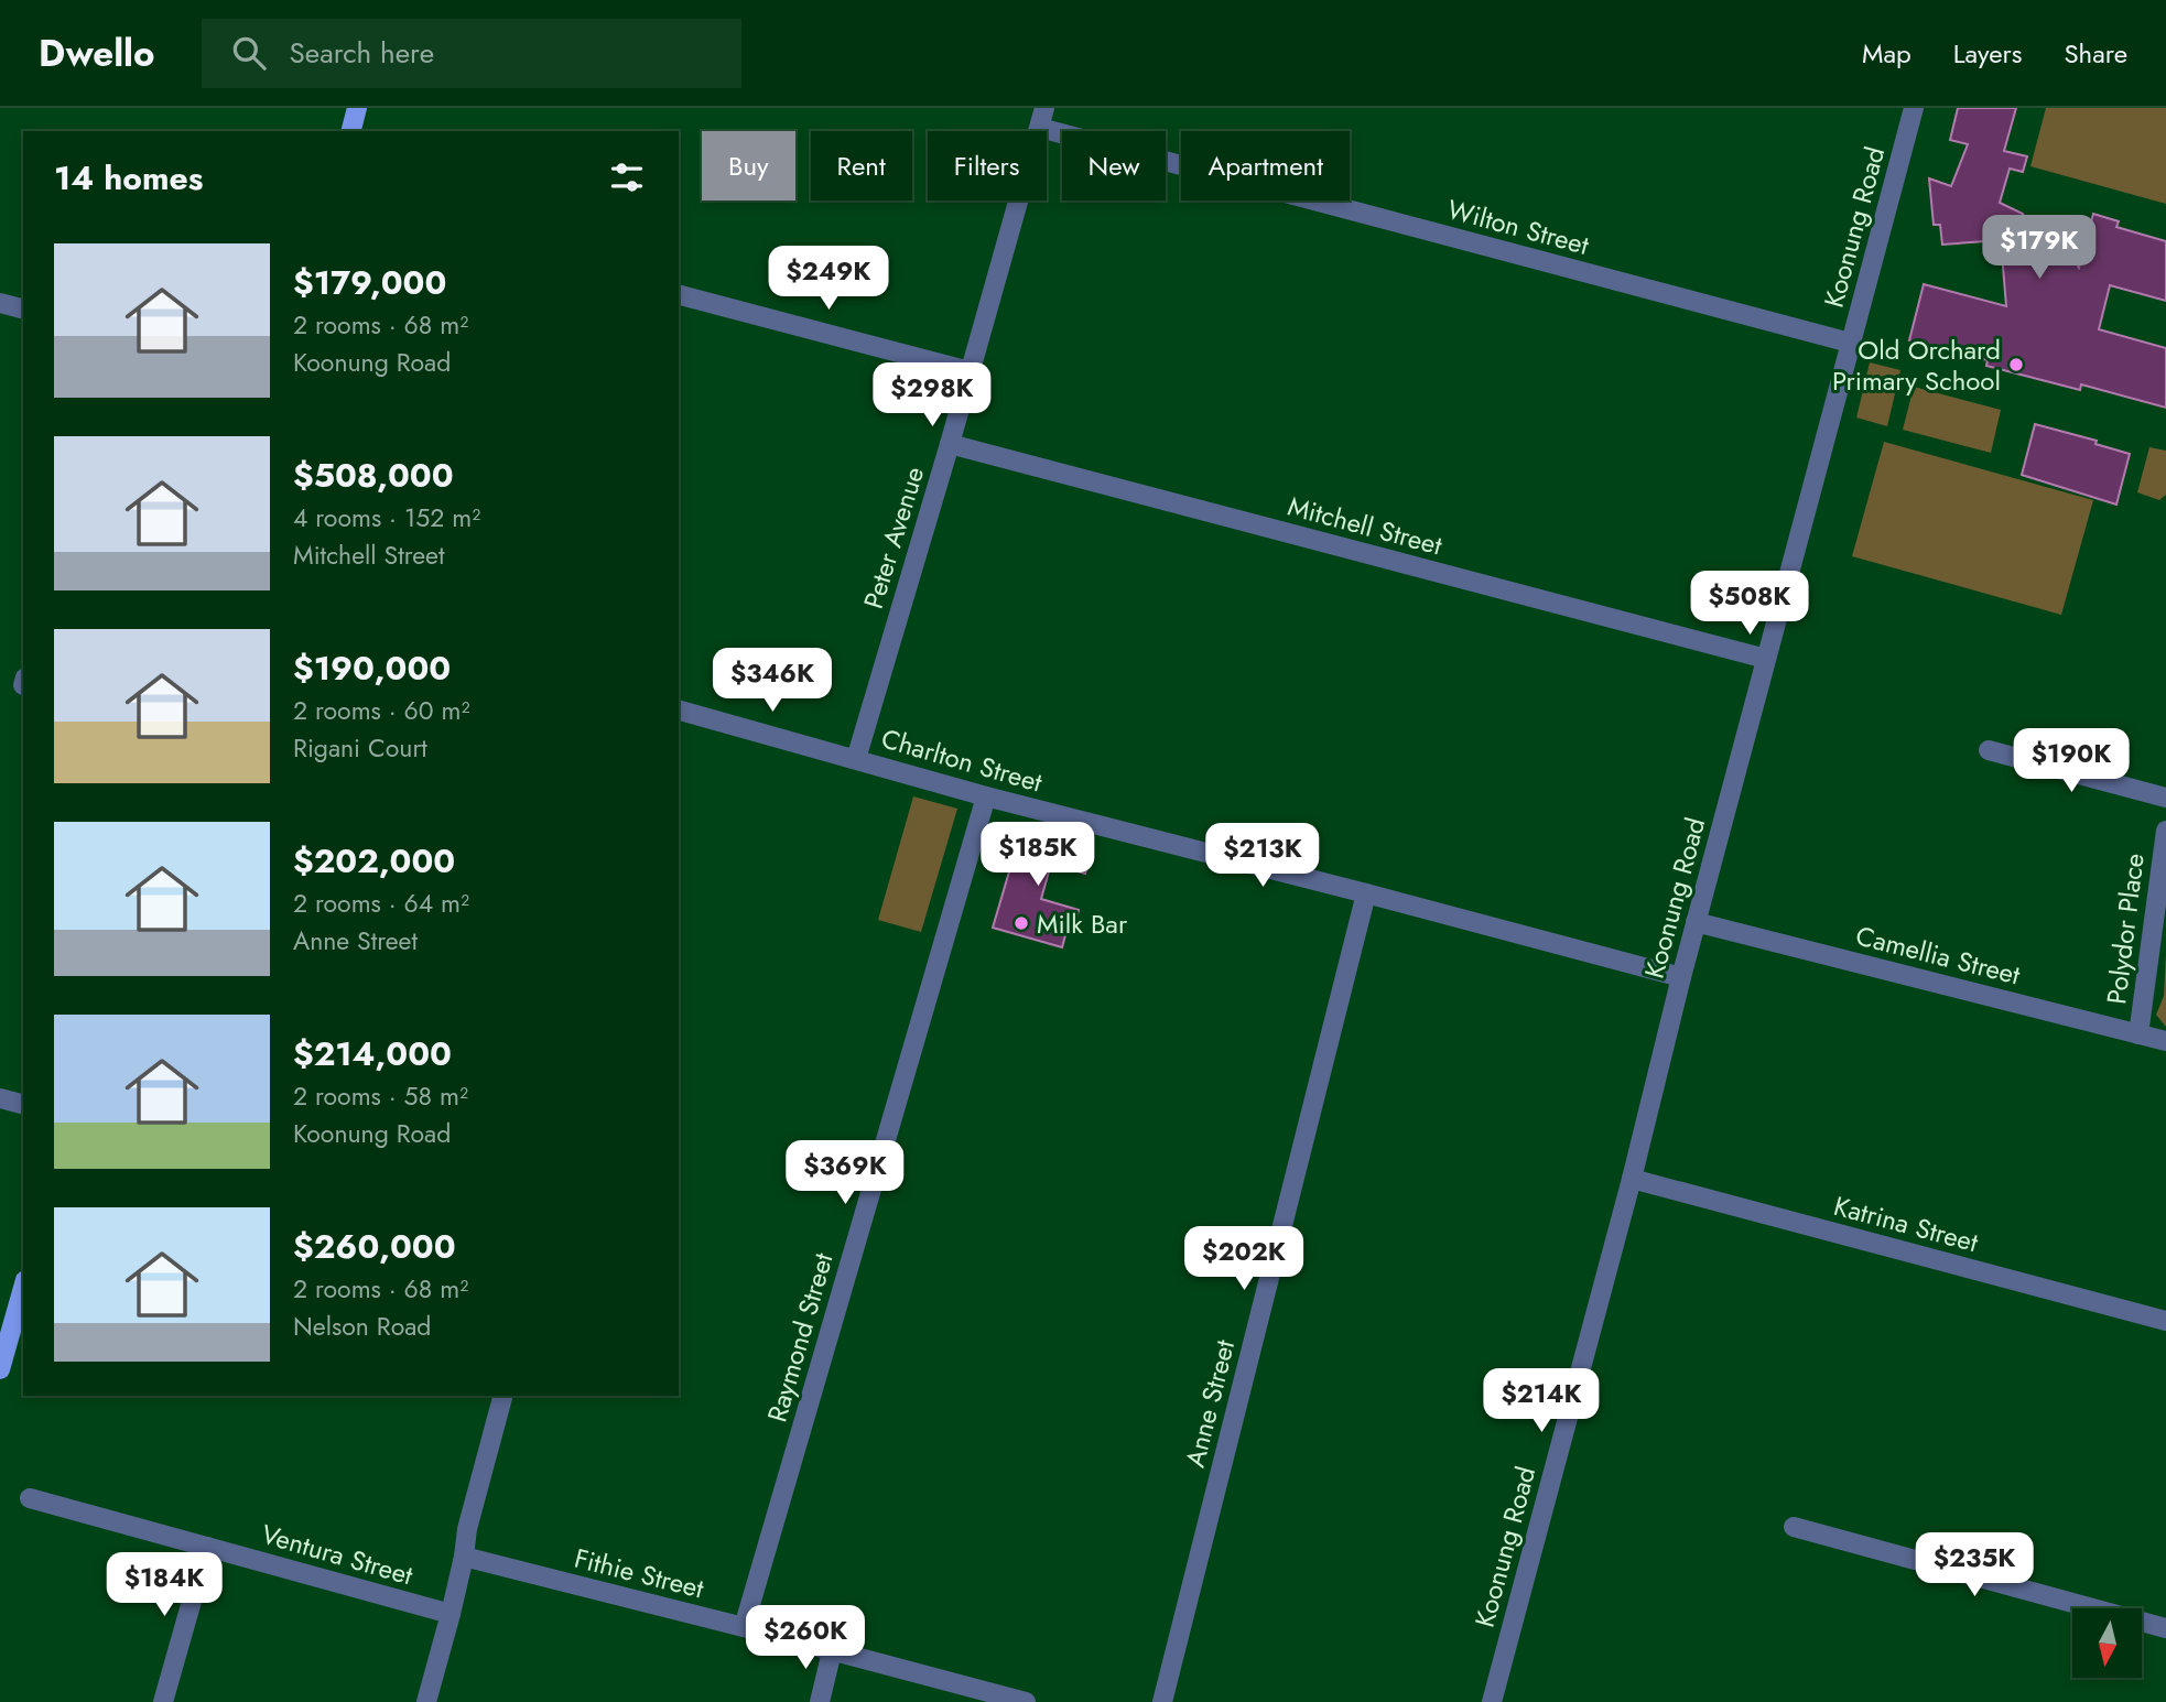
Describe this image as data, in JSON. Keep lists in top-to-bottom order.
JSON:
{
  "streets": {
    "street": [
      "Wilton Street",
      "Koonung Road",
      "Mitchell Street",
      "Peter Avenue",
      "Charlton Street",
      "Polydor Place",
      "Camellia Street",
      "Katrina Street",
      "Raymond Street",
      "Anne Street",
      "Ventura Street",
      "Fithie Street"
    ]
  },
  "crossings": [
    ["Wilton Street", "Koonung Road"],
    ["Wilton Street", "Peter Avenue"],
    ["Koonung Road", "Mitchell Street"],
    ["Koonung Road", "Charlton Street"],
    ["Koonung Road", "Camellia Street"],
    ["Koonung Road", "Katrina Street"],
    ["Mitchell Street", "Peter Avenue"],
    ["Peter Avenue", "Charlton Street"],
    ["Charlton Street", "Raymond Street"],
    ["Charlton Street", "Anne Street"],
    ["Polydor Place", "Camellia Street"],
    ["Raymond Street", "Fithie Street"]
  ],
  "places": ["Old Orchard Primary School", "Milk Bar"],
  "north": "bottom",
  "page": {
    "header": "Dwello",
    "search": "Search here",
    "nav": ["Map", "Layers", "Share"],
    "chip": [
      "Buy",
      "Rent",
      "Filters",
      "New",
      "Apartment"
    ],
    "heading": "14 homes",
    "price": [
      "$179K",
      "$249K",
      "$298K",
      "$508K",
      "$346K",
      "$190K",
      "$185K",
      "$213K",
      "$369K",
      "$202K",
      "$214K",
      "$235K",
      "$184K",
      "$260K"
    ],
    "list": [
      {
        "name": "$179,000",
        "note": "2 rooms · 68 m² · Koonung Road"
      },
      {
        "name": "$508,000",
        "note": "4 rooms · 152 m² · Mitchell Street"
      },
      {
        "name": "$190,000",
        "note": "2 rooms · 60 m² · Rigani Court"
      },
      {
        "name": "$202,000",
        "note": "2 rooms · 64 m² · Anne Street"
      },
      {
        "name": "$214,000",
        "note": "2 rooms · 58 m² · Koonung Road"
      },
      {
        "name": "$260,000",
        "note": "2 rooms · 68 m² · Nelson Road"
      }
    ]
  }
}
